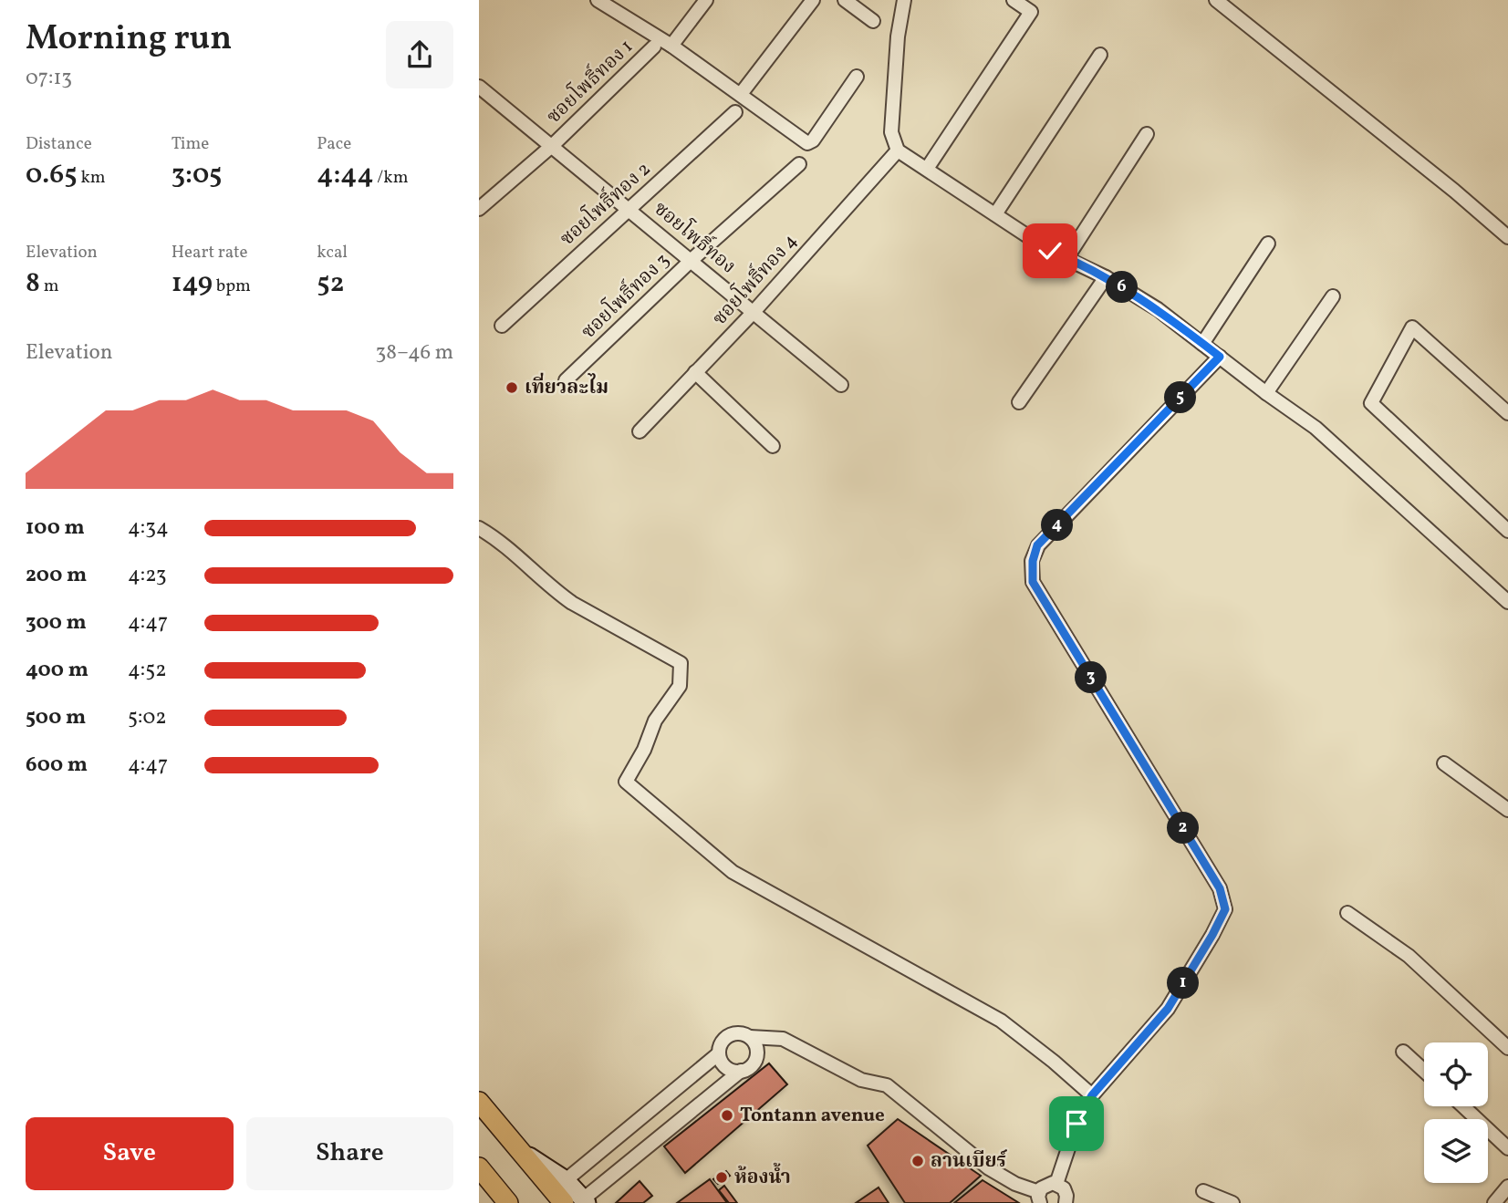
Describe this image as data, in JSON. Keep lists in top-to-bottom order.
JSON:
{
  "streets": {
    "street": [
      "ซอยโพธิ์ทอง 1",
      "ซอยโพธิ์ทอง 2",
      "ซอยโพธิ์ทอง",
      "ซอยโพธิ์ทอง 4",
      "ซอยโพธิ์ทอง 3"
    ]
  },
  "crossings": [
    ["ซอยโพธิ์ทอง 1", "ซอยโพธิ์ทอง"],
    ["ซอยโพธิ์ทอง 2", "ซอยโพธิ์ทอง"],
    ["ซอยโพธิ์ทอง", "ซอยโพธิ์ทอง 4"],
    ["ซอยโพธิ์ทอง", "ซอยโพธิ์ทอง 3"]
  ],
  "places": [
    "เที่ยวละไม",
    "Tontann avenue",
    "ลานเบียร์",
    "ห้องน้ำ"
  ],
  "page": {
    "heading": ["Morning run", "07:13"],
    "stats": [
      ["Distance", "0.65 km"],
      ["Time", "3:05"],
      ["Pace", "4:44 /km"],
      ["Elevation", "8 m"],
      ["Heart rate", "149 bpm"],
      ["kcal", "52"]
    ],
    "pins": [
      "6",
      "5",
      "4",
      "3",
      "2",
      "1"
    ],
    "chart": ["Elevation", "38–46 m"],
    "list": [
      {
        "name": "100 m",
        "note": "4:34"
      },
      {
        "name": "200 m",
        "note": "4:23"
      },
      {
        "name": "300 m",
        "note": "4:47"
      },
      {
        "name": "400 m",
        "note": "4:52"
      },
      {
        "name": "500 m",
        "note": "5:02"
      },
      {
        "name": "600 m",
        "note": "4:47"
      }
    ],
    "buttons": ["Save", "Share"]
  }
}
